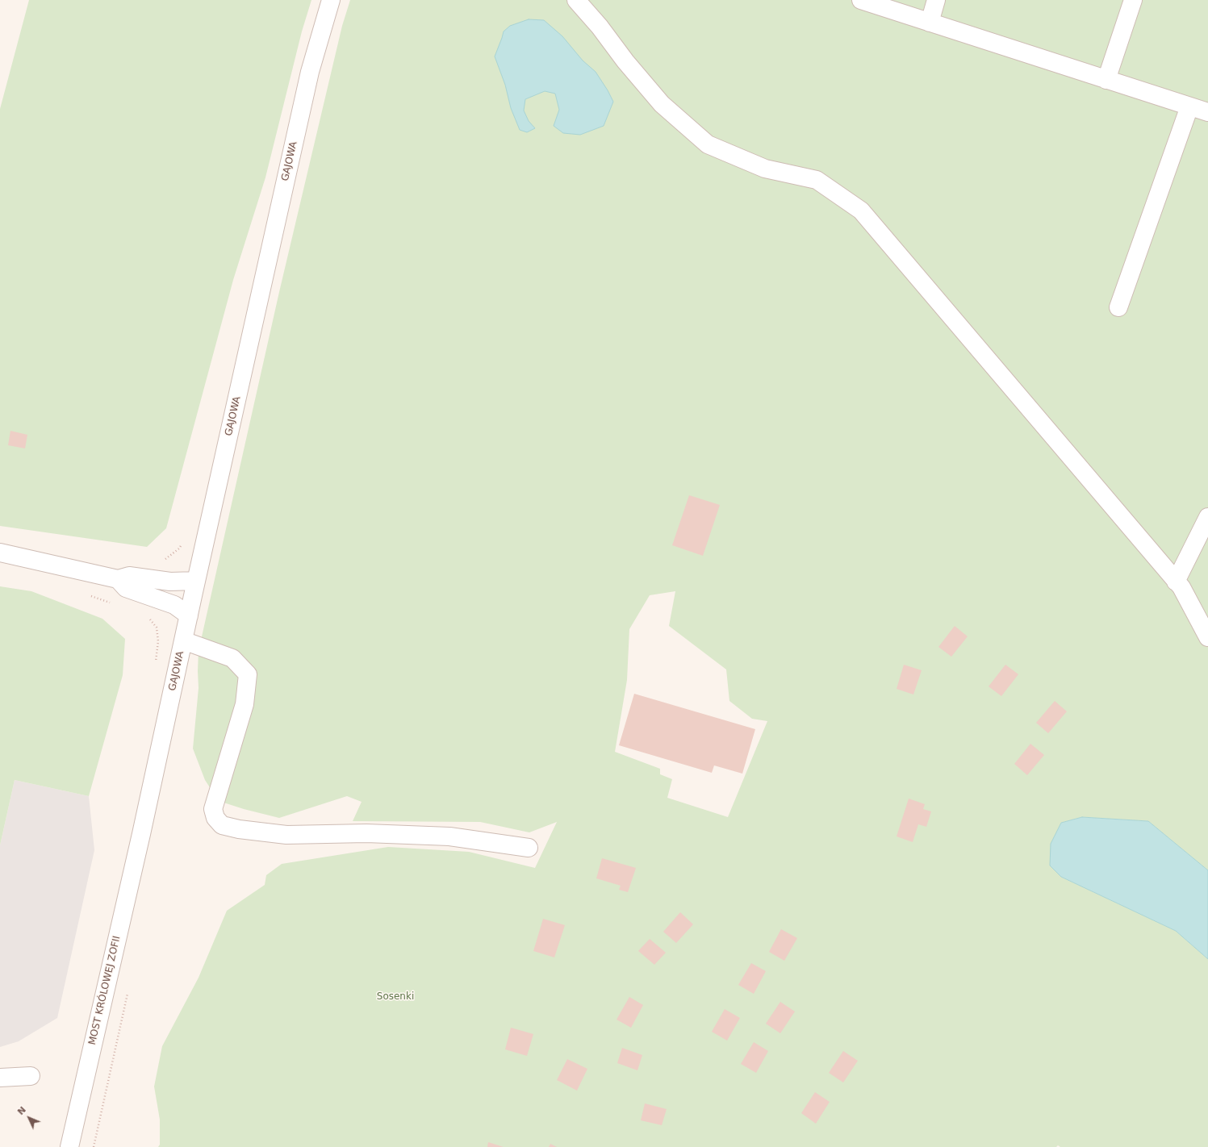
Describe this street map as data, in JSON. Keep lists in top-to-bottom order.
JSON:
{
  "streets": {
    "street": ["GAJOWA", "MOST KRÓLOWEJ ZOFII"]
  },
  "crossings": [
    ["GAJOWA", "MOST KRÓLOWEJ ZOFII"]
  ],
  "parks": ["Sosenki"],
  "north": "top left"
}
